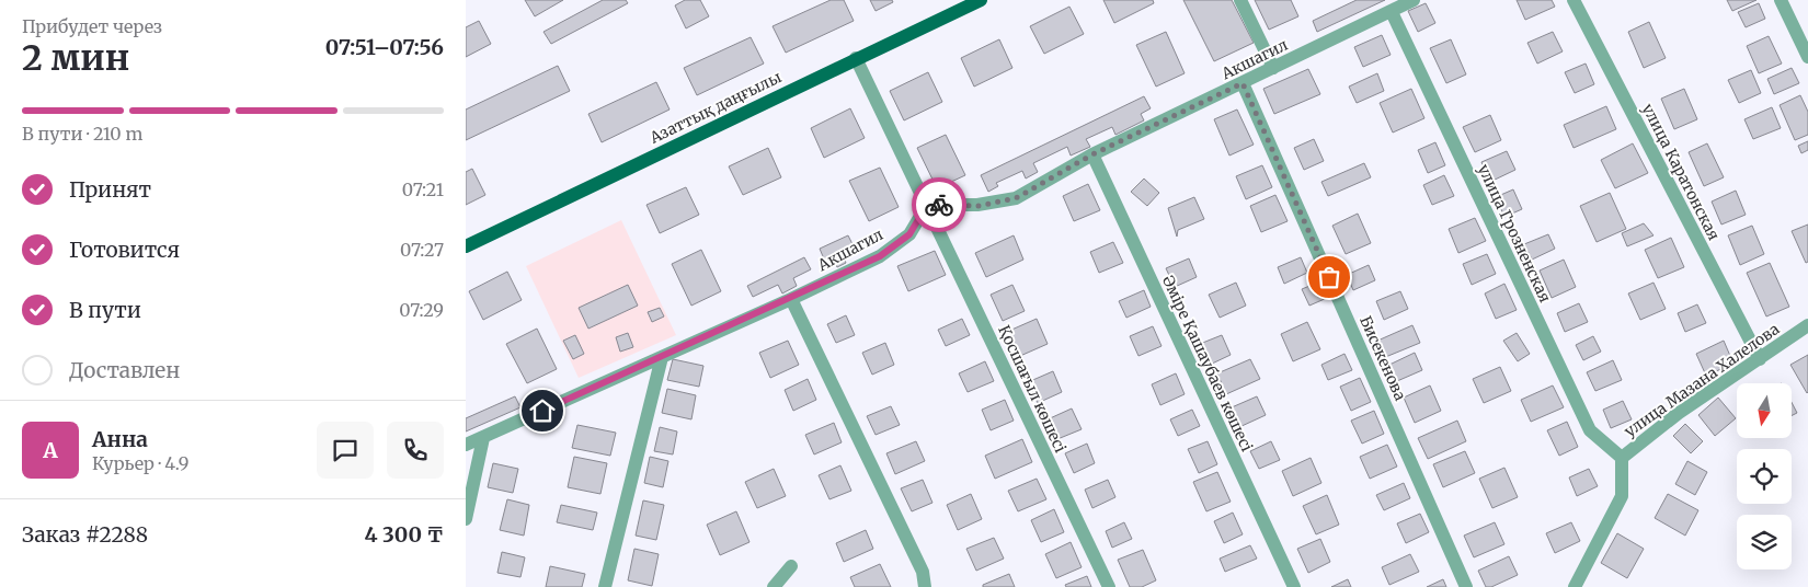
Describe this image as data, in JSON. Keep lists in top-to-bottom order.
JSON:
{
  "streets": {
    "main road": ["Азаттық даңғылы"],
    "street": [
      "Акшагил",
      "улица Каратонская",
      "улица Грозненская",
      "Бисекенова",
      "Әміре Қашаубаев көшесі",
      "улица Мазана Халелова",
      "Қосшағыл көшесі"
    ]
  },
  "crossings": [
    ["Акшагил", "улица Грозненская"],
    ["Акшагил", "Бисекенова"],
    ["Акшагил", "Әміре Қашаубаев көшесі"],
    ["Акшагил", "Қосшағыл көшесі"],
    ["Азаттық даңғылы", "Қосшағыл көшесі"],
    ["улица Каратонская", "улица Мазана Халелова"],
    ["улица Грозненская", "улица Мазана Халелова"]
  ],
  "north": "bottom",
  "page": {
    "heading": ["2 мин", "Прибудет через", "07:51–07:56"],
    "panel": [
      "Анна",
      "Курьер · 4.9",
      "Заказ #2288",
      "4 300 ₸"
    ],
    "bar": "В пути · 210 m",
    "list": [
      ["Принят", "07:21"],
      ["Готовится", "07:27"],
      ["В пути", "07:29"],
      "Доставлен"
    ],
    "round": "А"
  }
}
